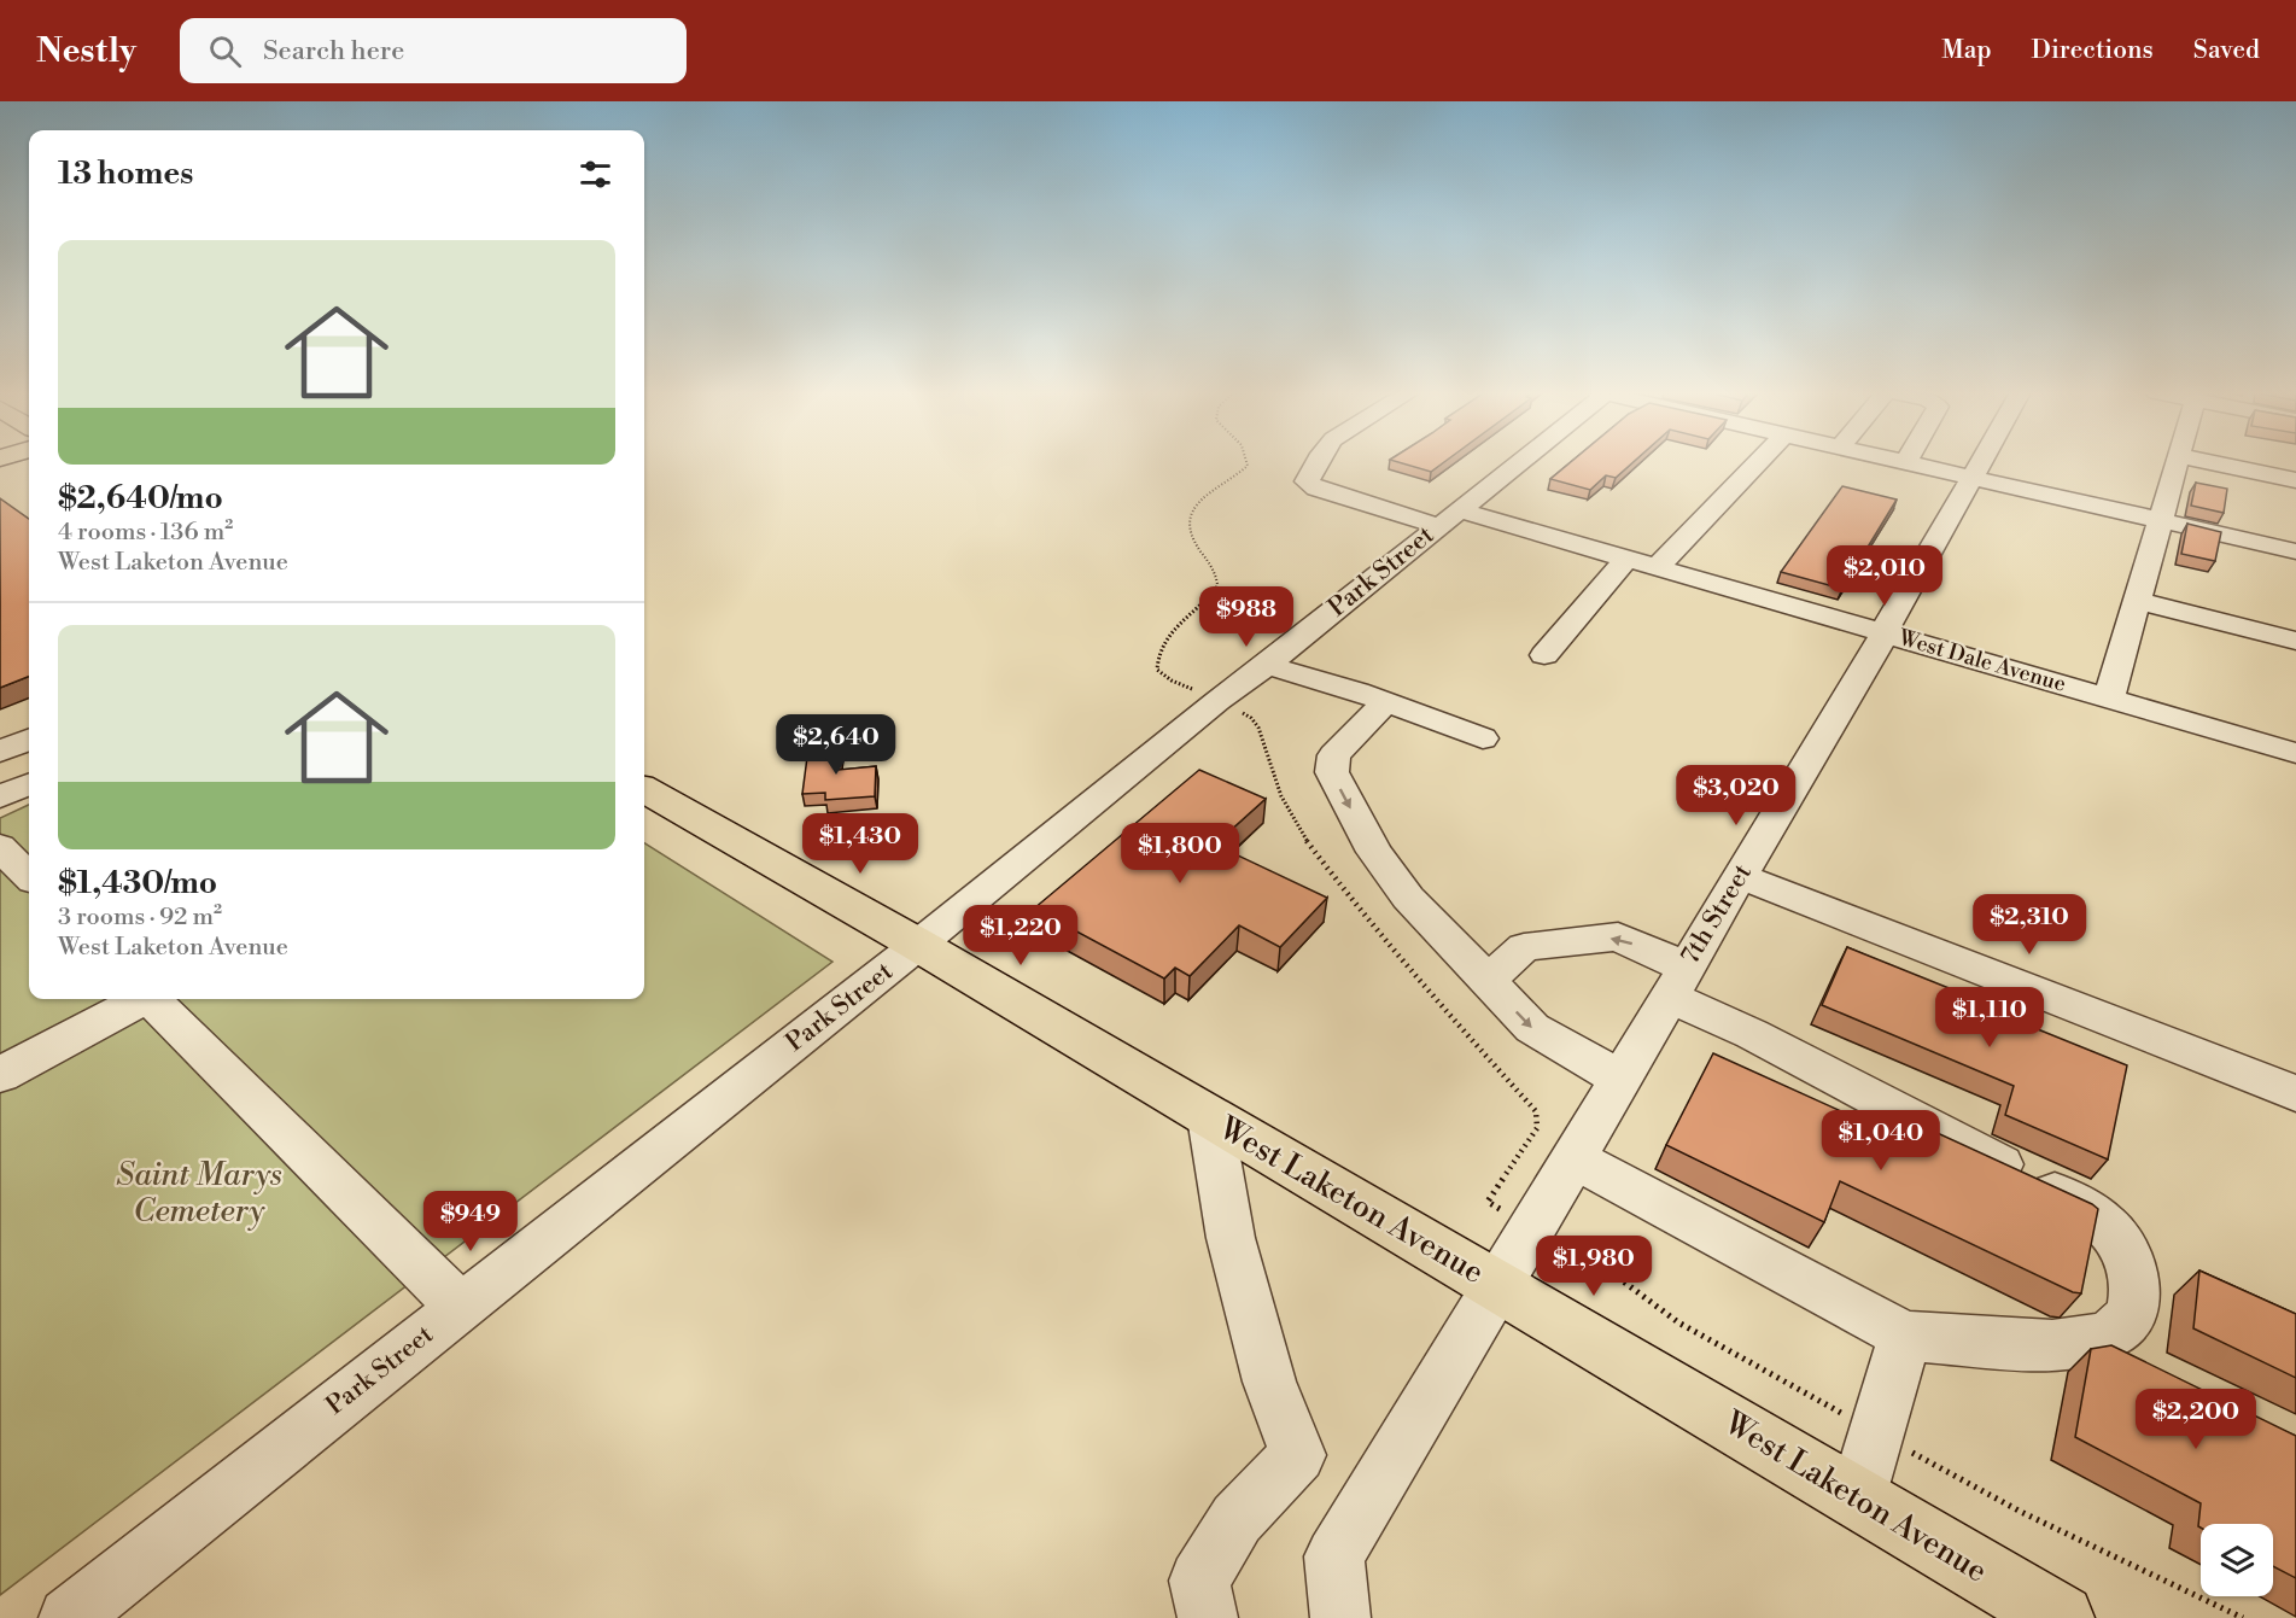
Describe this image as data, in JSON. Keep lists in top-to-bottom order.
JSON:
{
  "streets": {
    "main road": ["West Laketon Avenue"],
    "street": ["Park Street", "West Dale Avenue", "7th Street"]
  },
  "crossings": [
    ["Park Street", "West Dale Avenue"],
    ["Park Street", "West Laketon Avenue"],
    ["West Dale Avenue", "7th Street"],
    ["7th Street", "West Laketon Avenue"]
  ],
  "parks": ["Saint Marys Cemetery"],
  "page": {
    "header": "Nestly",
    "search": "Search here",
    "nav": ["Map", "Directions", "Saved"],
    "heading": "13 homes",
    "list": [
      {
        "name": "$2,640/mo",
        "note": "4 rooms · 136 m² · West Laketon Avenue"
      },
      {
        "name": "$1,430/mo",
        "note": "3 rooms · 92 m² · West Laketon Avenue"
      }
    ],
    "price": [
      "$2,010",
      "$988",
      "$2,640",
      "$3,020",
      "$1,430",
      "$1,800",
      "$2,310",
      "$1,220",
      "$1,110",
      "$1,040",
      "$949",
      "$1,980",
      "$2,200"
    ]
  }
}
